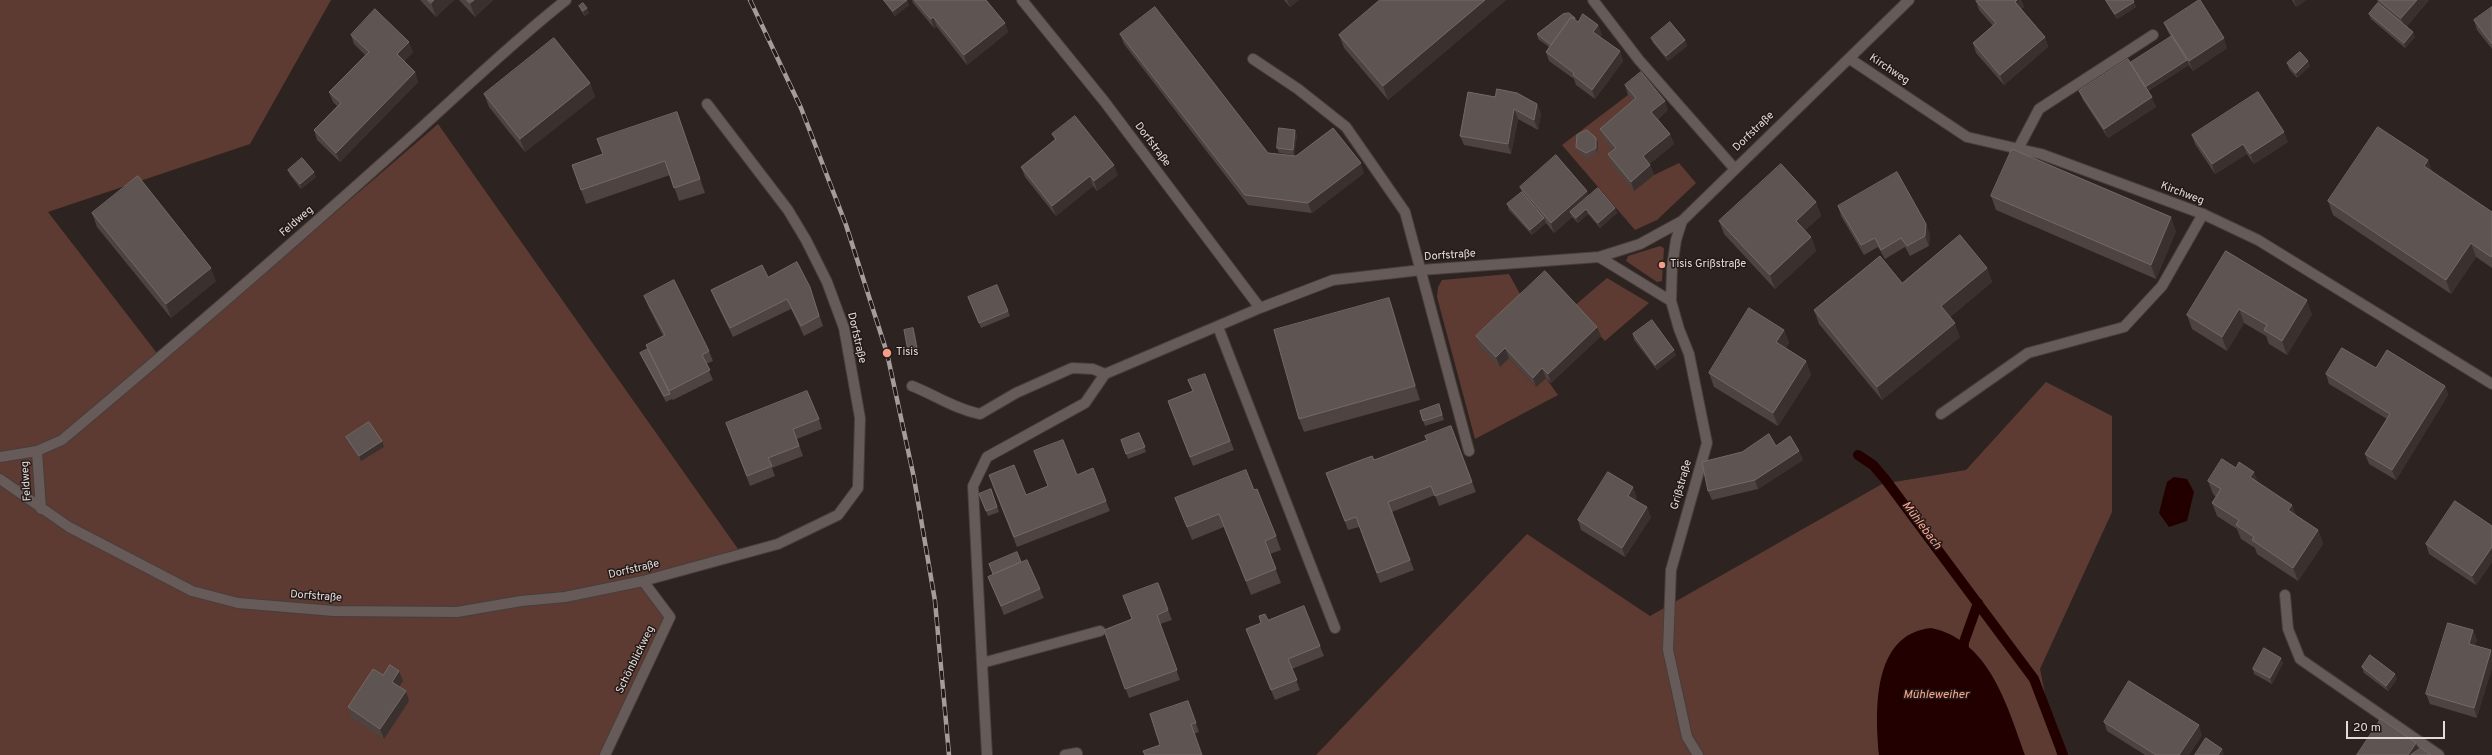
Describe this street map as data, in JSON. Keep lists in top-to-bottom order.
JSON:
{
  "streets": {
    "street": [
      "Kirchweg",
      "Dorfstraße",
      "Feldweg",
      "Grißstraße",
      "Schönblickweg"
    ]
  },
  "crossings": [
    ["Kirchweg", "Dorfstraße"],
    ["Dorfstraße", "Feldweg"],
    ["Dorfstraße", "Grißstraße"],
    ["Dorfstraße", "Schönblickweg"]
  ],
  "water": ["Mühlebach", "Mühleweiher"],
  "places": ["Tisis Grißstraße", "Tisis"],
  "scale_bar": "20 m"
}
